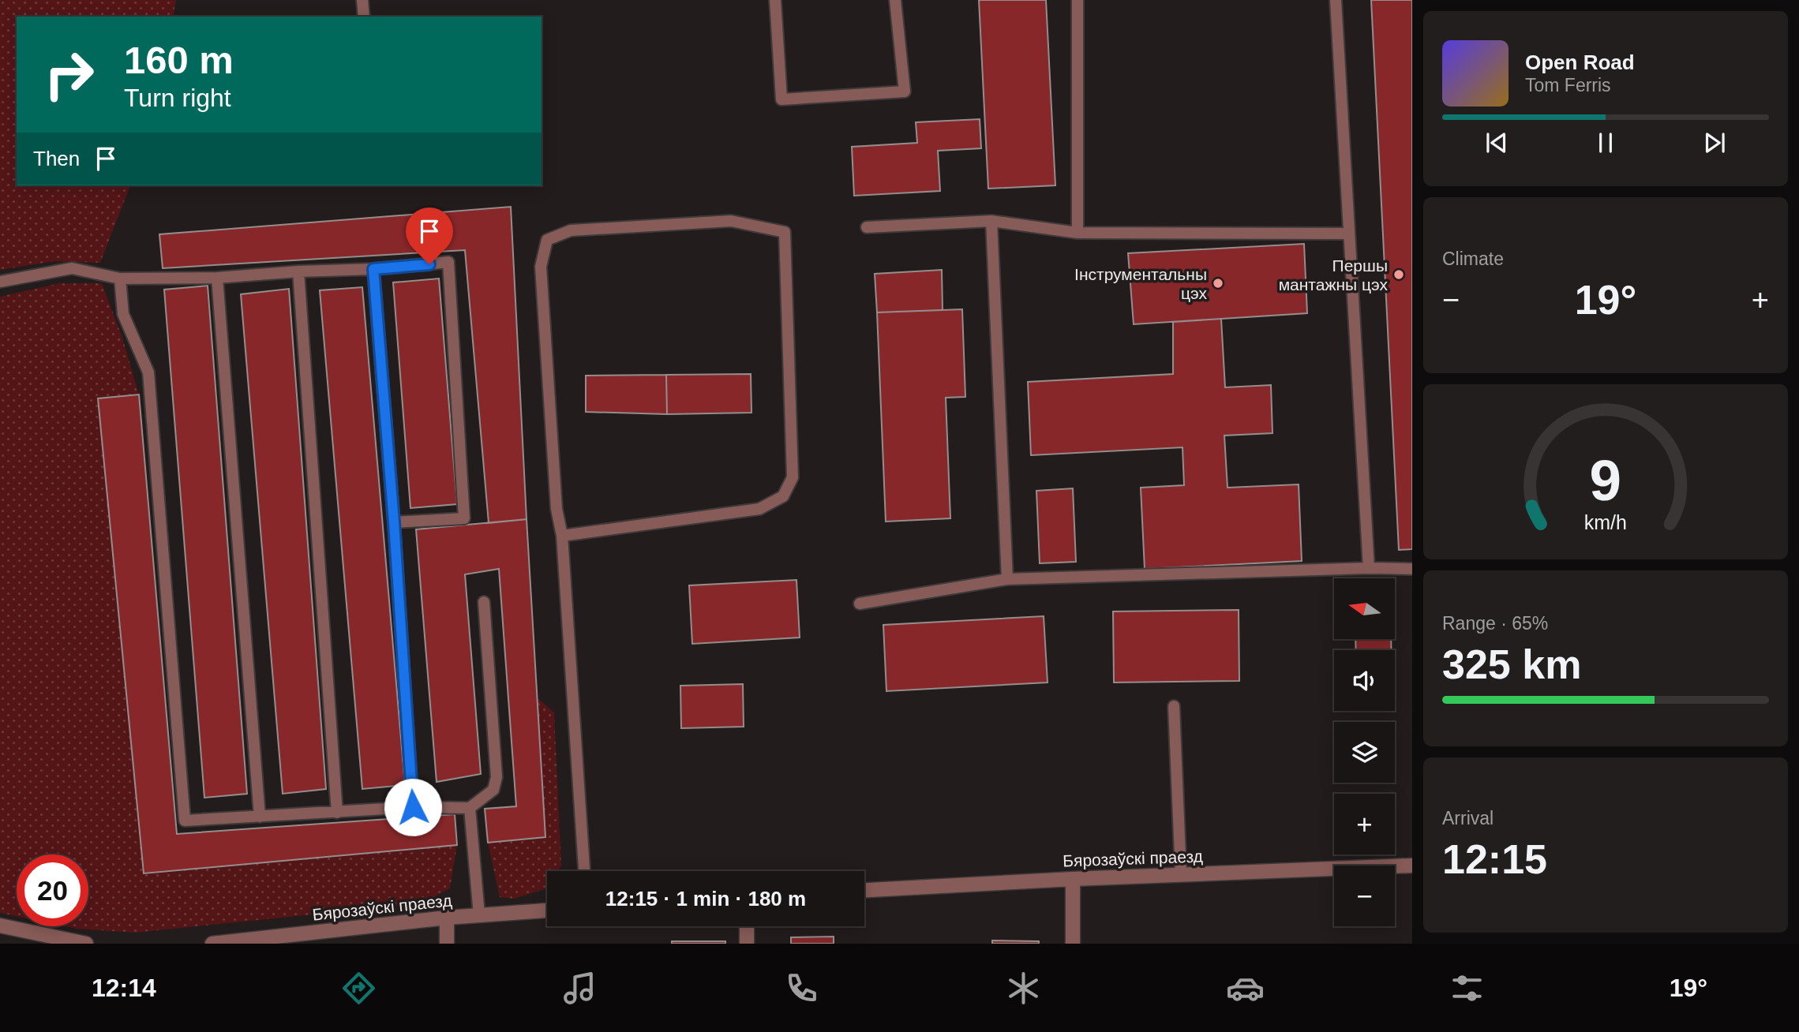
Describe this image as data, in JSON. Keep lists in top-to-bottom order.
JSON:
{
  "streets": {
    "street": ["Бярозаўскі праезд"]
  },
  "places": ["Першы мантажны цэх", "Інструментальны цэх"],
  "north": "left",
  "page": {
    "turn": ["160 m", "Turn right"],
    "song": ["Open Road", "Tom Ferris"],
    "then": "Then",
    "tile": [
      "Climate",
      ["Range · 65%", "325 km"],
      ["Arrival", "12:15"]
    ],
    "heat": ["−", "19°", "+"],
    "map_buttons": ["+", "−"],
    "limit": "20",
    "trip": "12:15 · 1 min · 180 m",
    "tabs": ["12:14", "19°"],
    "gauge": ["9", "km/h"]
  }
}
